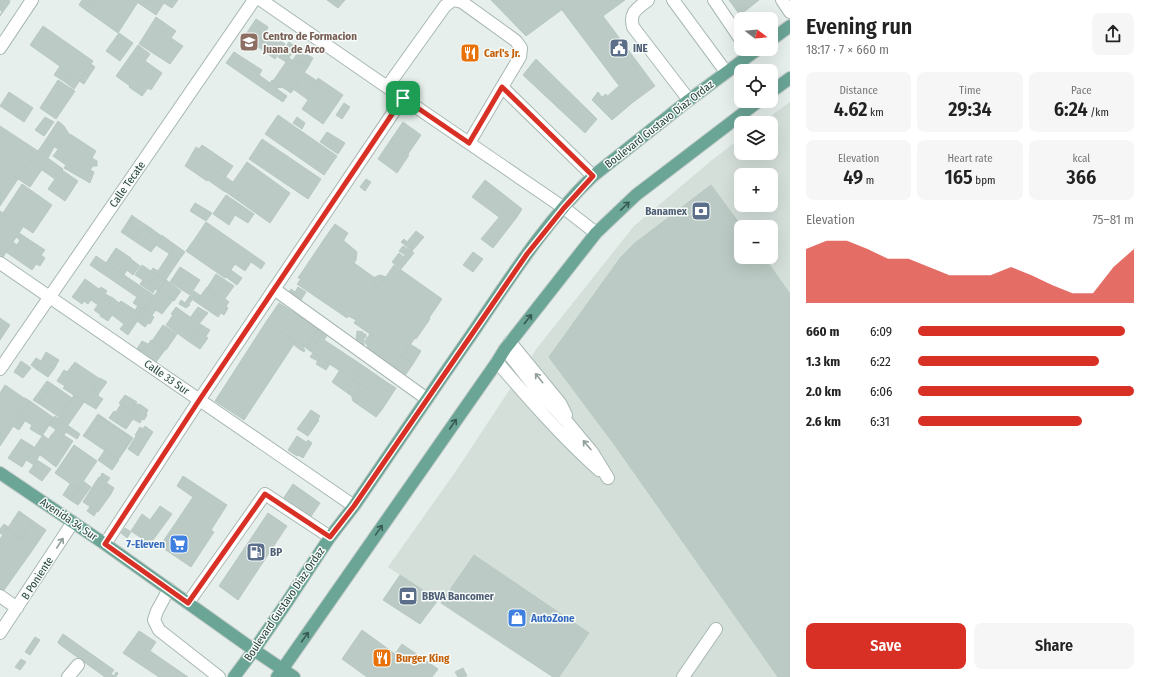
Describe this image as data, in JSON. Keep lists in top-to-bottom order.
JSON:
{
  "streets": {
    "main road": ["Boulevard Gustavo Díaz Ordaz", "Avenida 34 Sur"],
    "street": ["Calle Tecate", "Calle 33 Sur", "B Poniente"]
  },
  "crossings": [
    ["Boulevard Gustavo Díaz Ordaz", "Calle 33 Sur"],
    ["Boulevard Gustavo Díaz Ordaz", "Avenida 34 Sur"],
    ["Calle Tecate", "Calle 33 Sur"],
    ["Avenida 34 Sur", "B Poniente"]
  ],
  "one_way": ["B Poniente"],
  "places": {
    "school or university": ["Centro de Formacion Juana de Arco"],
    "public building": ["INE"],
    "restaurant": ["Carl's Jr.", "Burger King"],
    "bank": ["Banamex", "BBVA Bancomer"],
    "supermarket": ["7-Eleven"],
    "fuel station": ["BP"],
    "shop": ["AutoZone"]
  },
  "north": "right",
  "page": {
    "heading": ["Evening run", "18:17 · 7 × 660 m"],
    "map_buttons": ["+", "−"],
    "stats": [
      ["Distance", "4.62 km"],
      ["Time", "29:34"],
      ["Pace", "6:24 /km"],
      ["Elevation", "49 m"],
      ["Heart rate", "165 bpm"],
      ["kcal", "366"]
    ],
    "chart": ["Elevation", "75–81 m"],
    "list": [
      {
        "name": "660 m",
        "note": "6:09"
      },
      {
        "name": "1.3 km",
        "note": "6:22"
      },
      {
        "name": "2.0 km",
        "note": "6:06"
      },
      {
        "name": "2.6 km",
        "note": "6:31"
      }
    ],
    "buttons": ["Save", "Share"]
  }
}
